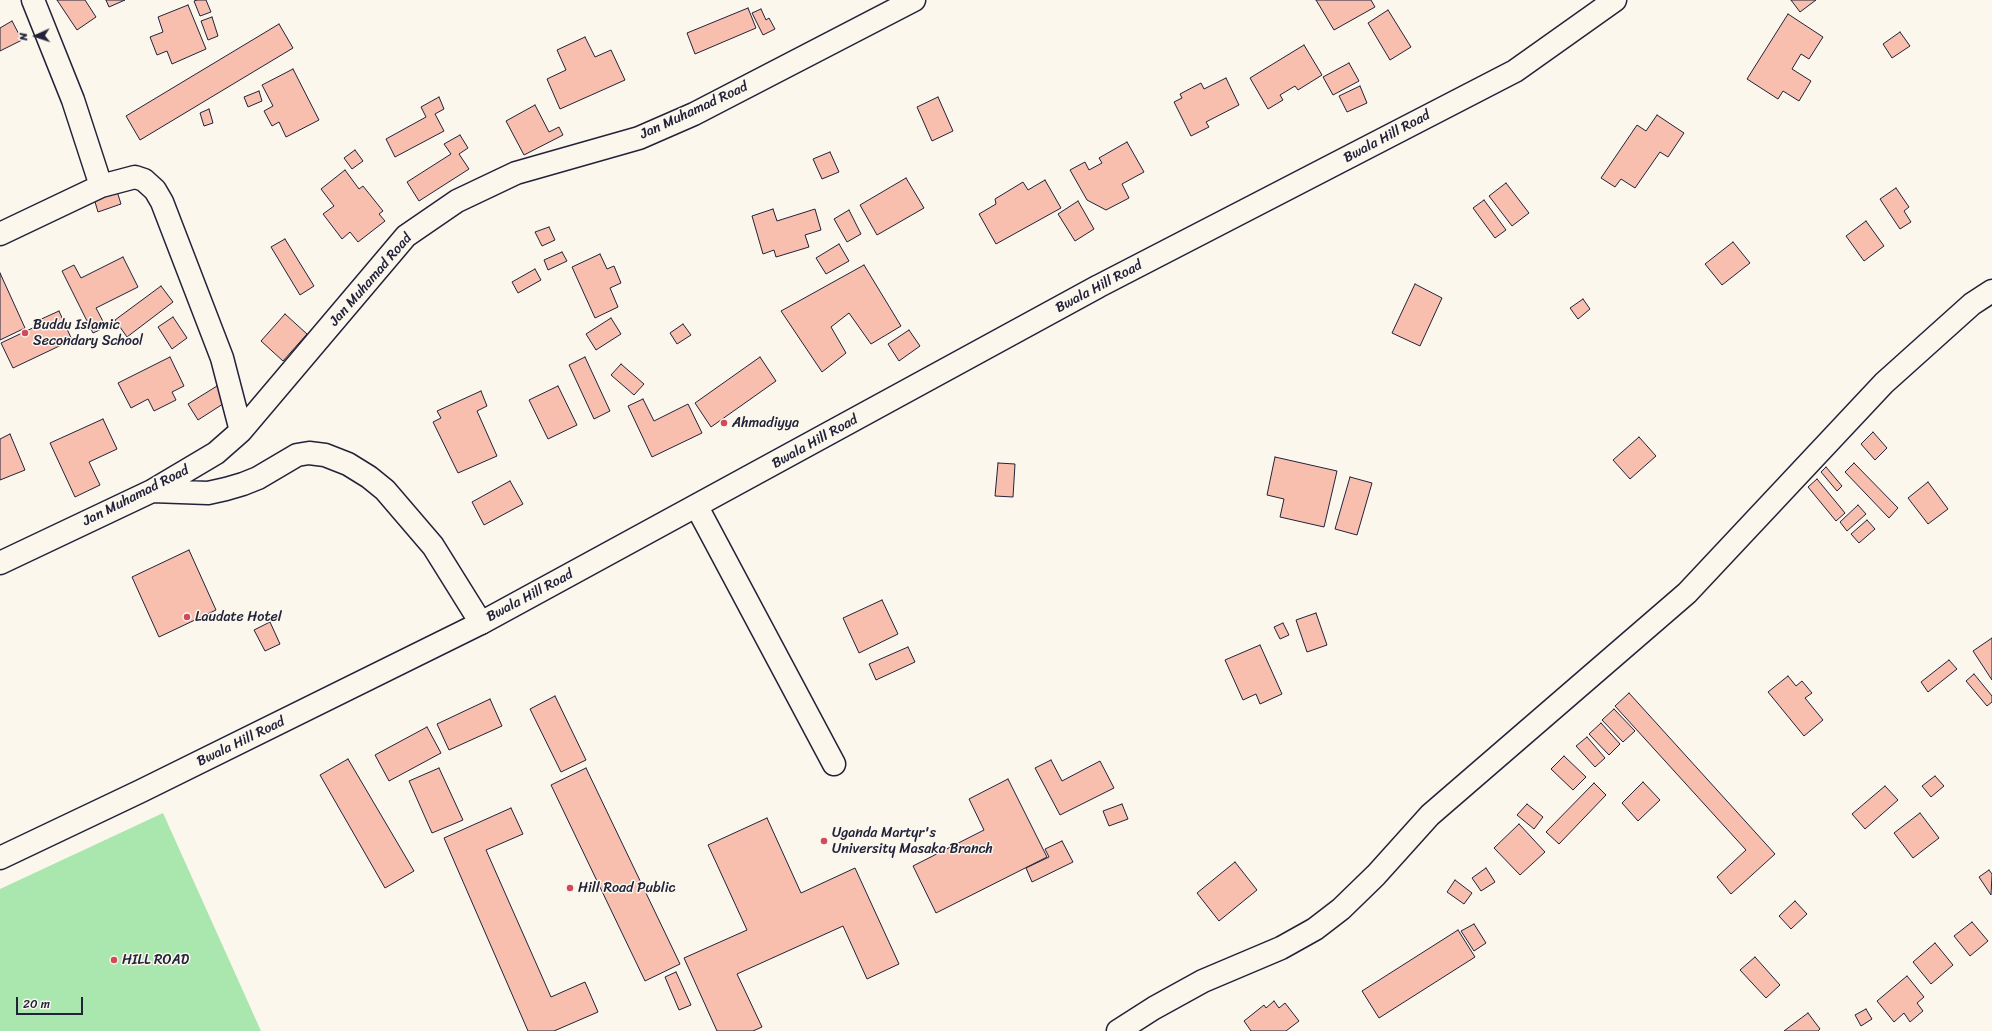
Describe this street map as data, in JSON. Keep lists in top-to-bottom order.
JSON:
{
  "streets": {
    "street": ["Jan Muhamad Road", "Bwala Hill Road"]
  },
  "places": [
    "Buddu Islamic Secondary School",
    "Ahmadiyya",
    "Laudate Hotel",
    "Uganda Martyr's University Masaka Branch",
    "Hill Road Public",
    "HILL ROAD"
  ],
  "scale_bar": "20 m",
  "north": "left"
}
